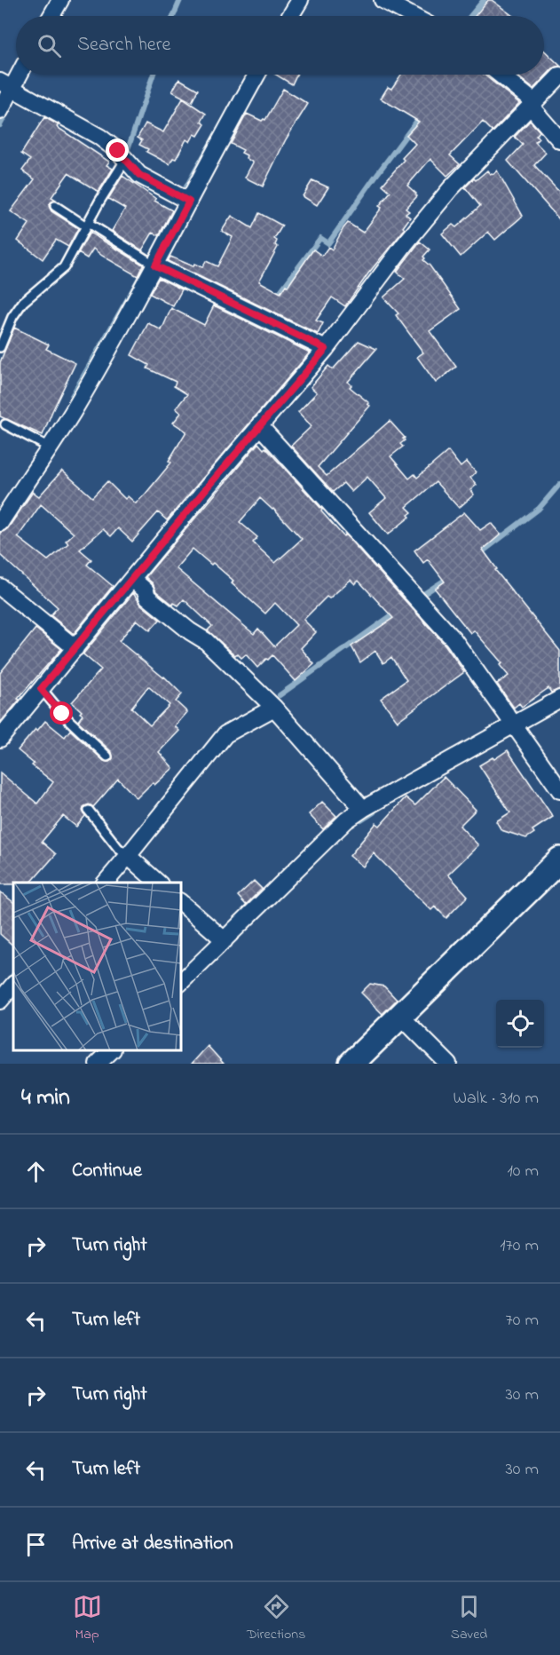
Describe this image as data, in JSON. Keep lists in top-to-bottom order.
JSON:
{
  "page": {
    "search": "Search here",
    "heading": ["4 min", "Walk · 310 m"],
    "list": [
      ["Continue", "10 m"],
      ["Turn right", "170 m"],
      ["Turn left", "70 m"],
      ["Turn right", "30 m"],
      ["Turn left", "30 m"],
      "Arrive at destination"
    ],
    "nav": ["Map", "Directions", "Saved"]
  }
}
